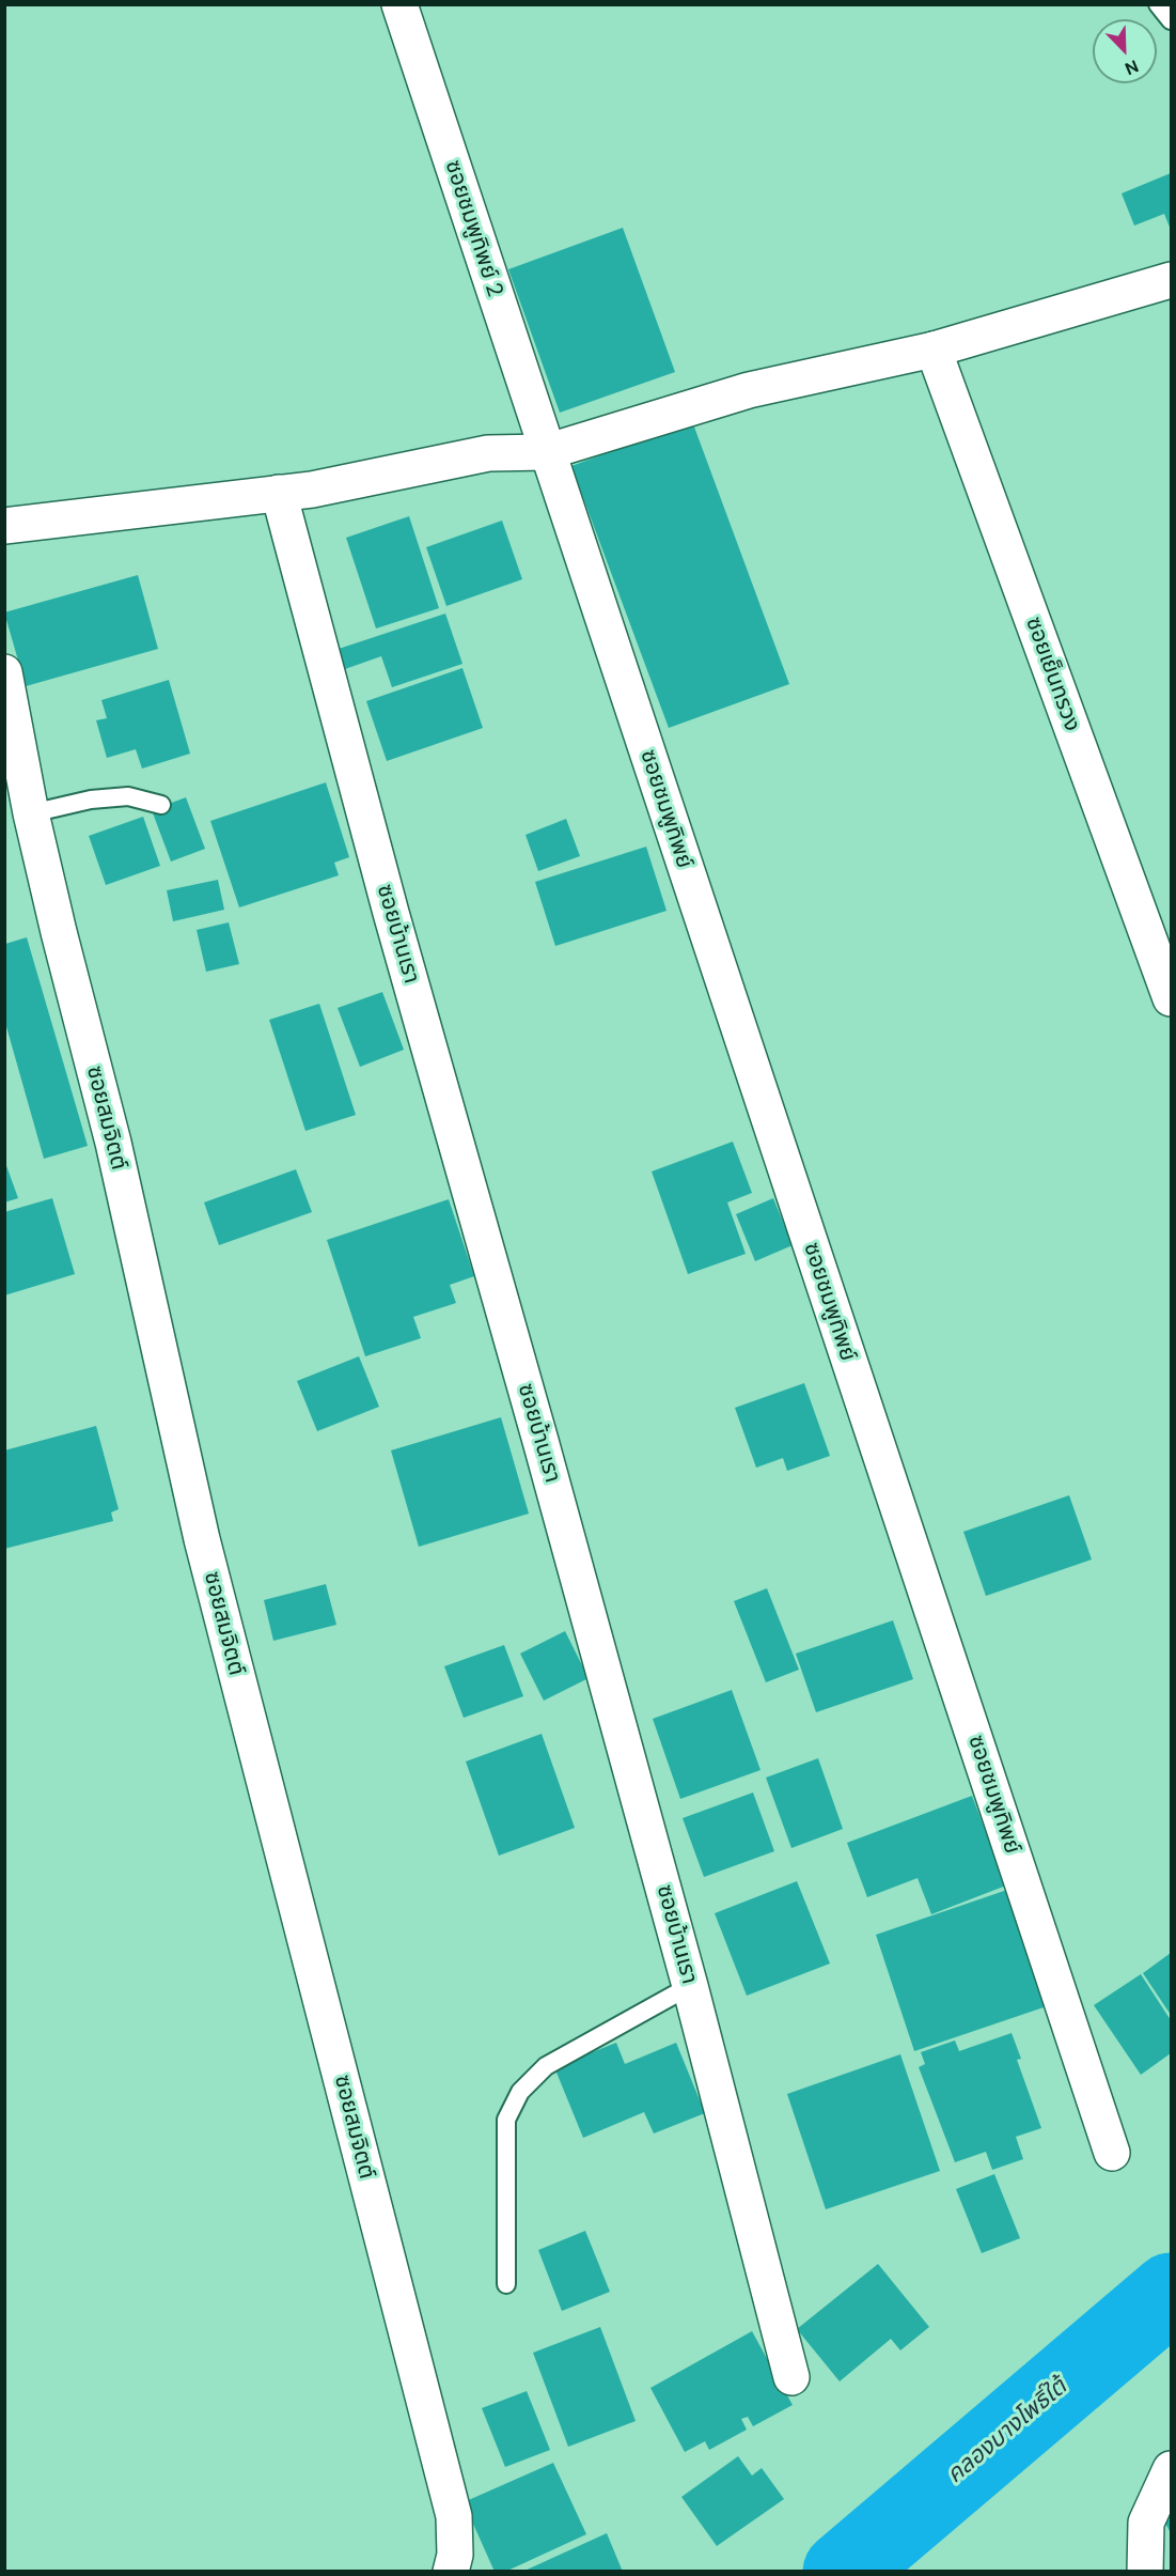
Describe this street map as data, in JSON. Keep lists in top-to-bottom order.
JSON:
{
  "streets": {
    "street": [
      "ซอยชมพูทิพย์ 2",
      "ซอยเย็นทรวง",
      "ซอยชมพูทิพย์",
      "ซอยบ้านเรา",
      "ซอยสมจิตต์"
    ]
  },
  "crossings": [
    ["ซอยชมพูทิพย์ 2", "ซอยชมพูทิพย์"]
  ],
  "water": ["คลองบางโพธิ์ใต้"],
  "north": "bottom right"
}
